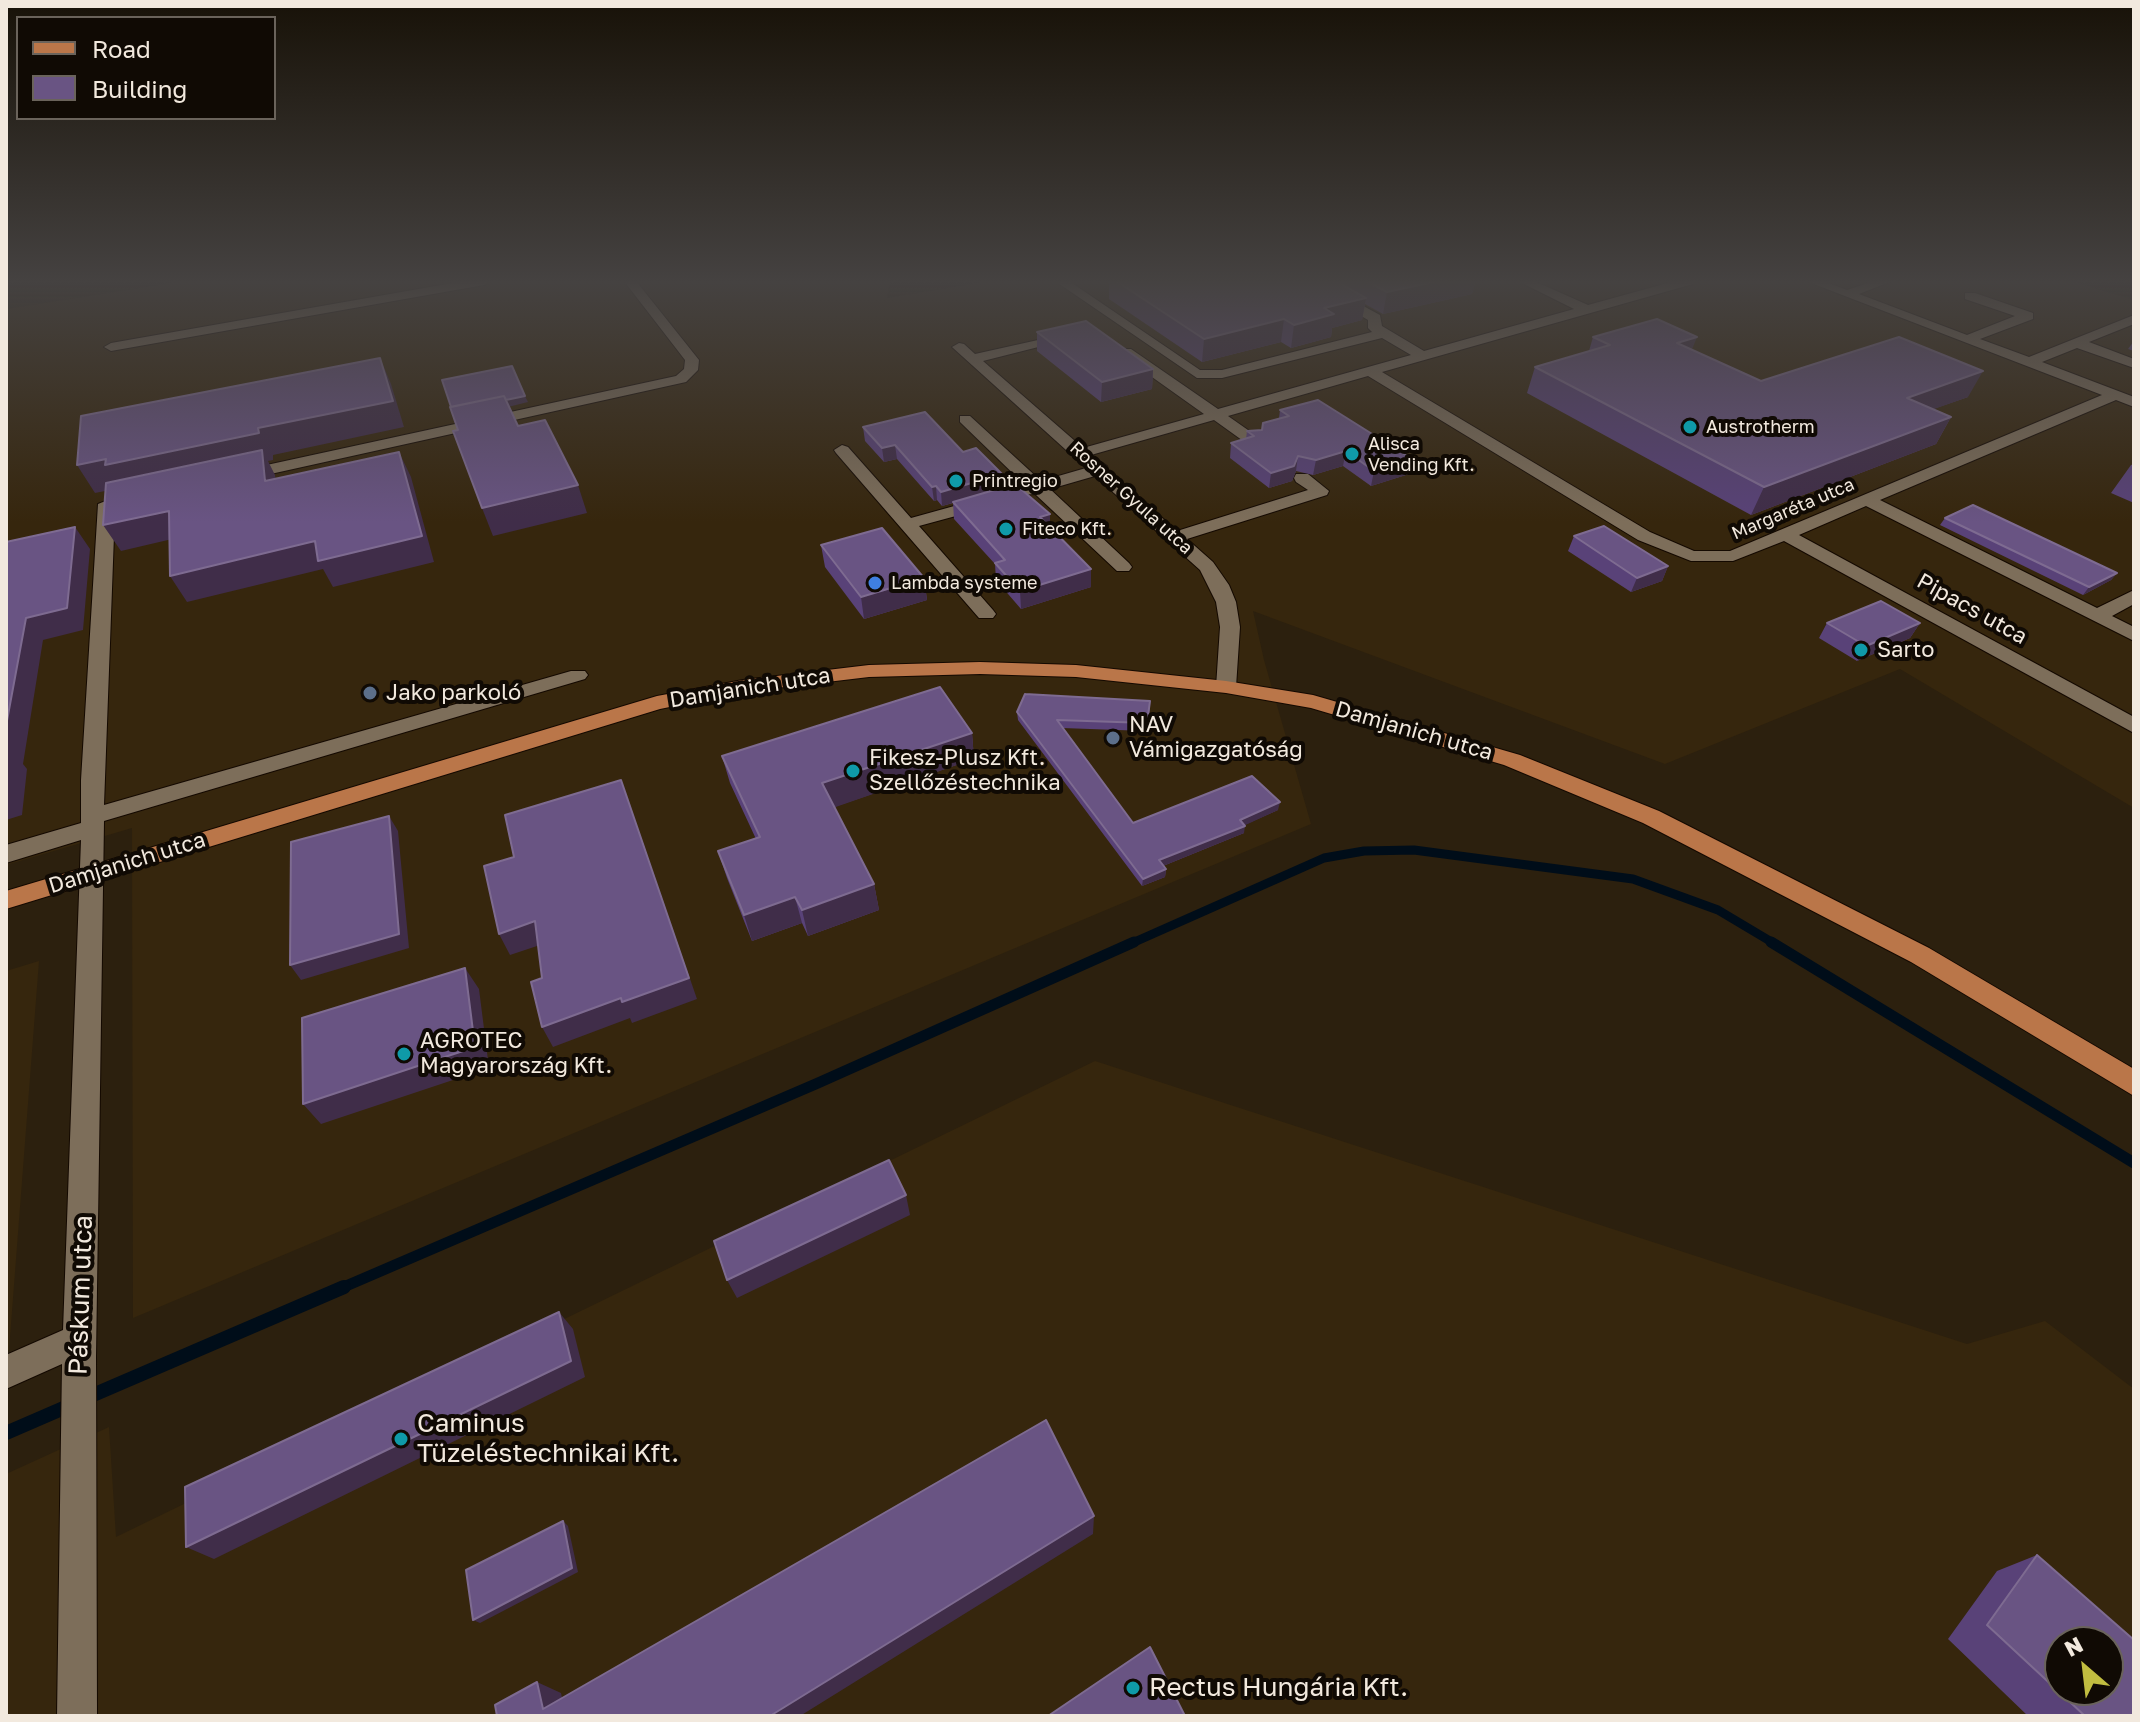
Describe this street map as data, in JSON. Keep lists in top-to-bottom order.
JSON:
{
  "streets": {
    "main road": ["Damjanich utca"],
    "street": [
      "Rosner Gyula utca",
      "Margaréta utca",
      "Pipacs utca",
      "Páskum utca"
    ]
  },
  "crossings": [
    ["Rosner Gyula utca", "Damjanich utca"],
    ["Margaréta utca", "Pipacs utca"],
    ["Damjanich utca", "Páskum utca"]
  ],
  "places": [
    "Austrotherm",
    "Alisca Vending Kft.",
    "Printregio",
    "Fiteco Kft.",
    "Lambda systeme",
    "Sarto",
    "Jako parkoló",
    "NAV Vámigazgatóság",
    "Fikesz-Plusz Kft. Szellőzéstechnika",
    "AGROTEC Magyarország Kft.",
    "Caminus Tüzeléstechnikai Kft.",
    "Rectus Hungária Kft."
  ],
  "legend": ["Road", "Building"],
  "north": "top left"
}
